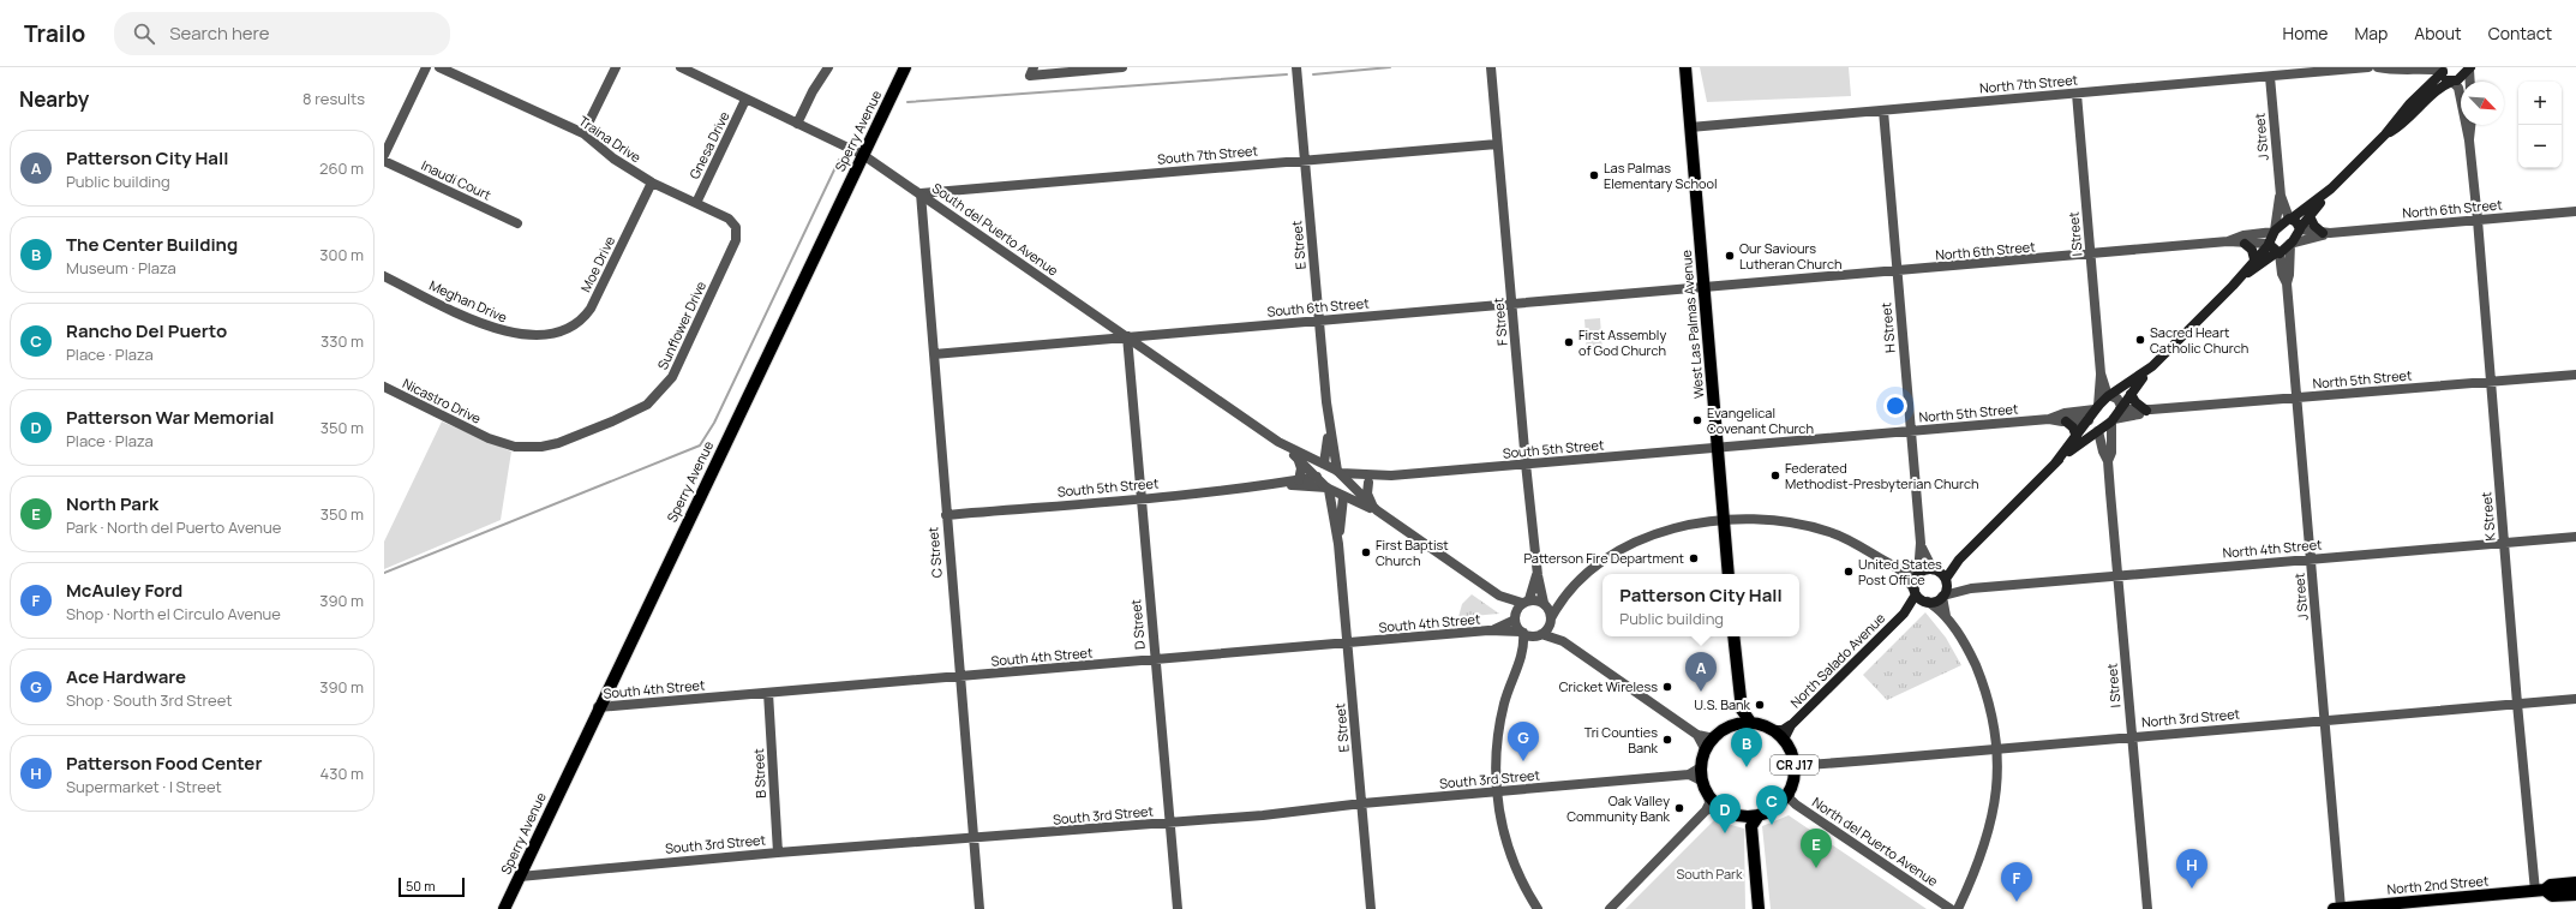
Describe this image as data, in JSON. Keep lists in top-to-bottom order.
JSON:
{
  "streets": {
    "main road": [
      "Sperry Avenue",
      "West Las Palmas Avenue",
      "North Salado Avenue",
      "CR J17",
      "North 2nd Street"
    ],
    "street": [
      "North 7th Street",
      "J Street",
      "Traina Drive",
      "Gnesa Drive",
      "South 7th Street",
      "Inaudi Court",
      "North 6th Street",
      "South del Puerto Avenue",
      "I Street",
      "E Street",
      "Moe Drive",
      "Meghan Drive",
      "South 6th Street",
      "F Street",
      "Sunflower Drive",
      "H Street",
      "North 5th Street",
      "Nicastro Drive",
      "South 5th Street",
      "K Street",
      "North 4th Street",
      "C Street",
      "South 4th Street",
      "D Street",
      "North 3rd Street",
      "B Street",
      "South 3rd Street",
      "North del Puerto Avenue"
    ]
  },
  "crossings": [
    ["North 7th Street", "J Street"],
    ["North 7th Street", "I Street"],
    ["North 7th Street", "West Las Palmas Avenue"],
    ["North 7th Street", "H Street"],
    ["Sperry Avenue", "South del Puerto Avenue"],
    ["Sperry Avenue", "South 4th Street"],
    ["Sperry Avenue", "South 3rd Street"],
    ["J Street", "North 6th Street"],
    ["J Street", "North 5th Street"],
    ["J Street", "North 4th Street"],
    ["J Street", "North 3rd Street"],
    ["J Street", "North 2nd Street"],
    ["Traina Drive", "Gnesa Drive"],
    ["Traina Drive", "Moe Drive"],
    ["Traina Drive", "Sunflower Drive"],
    ["Gnesa Drive", "South del Puerto Avenue"],
    ["South 7th Street", "South del Puerto Avenue"],
    ["South 7th Street", "E Street"],
    ["South 7th Street", "F Street"],
    ["South 7th Street", "C Street"],
    ["North 6th Street", "I Street"],
    ["North 6th Street", "South 6th Street"],
    ["North 6th Street", "West Las Palmas Avenue"],
    ["North 6th Street", "H Street"],
    ["North 6th Street", "K Street"],
    ["South del Puerto Avenue", "E Street"],
    ["South del Puerto Avenue", "South 6th Street"],
    ["South del Puerto Avenue", "F Street"],
    ["South del Puerto Avenue", "South 5th Street"],
    ["South del Puerto Avenue", "C Street"],
    ["South del Puerto Avenue", "South 4th Street"],
    ["South del Puerto Avenue", "D Street"],
    ["I Street", "North 5th Street"],
    ["I Street", "North 4th Street"],
    ["I Street", "North 3rd Street"],
    ["E Street", "South 6th Street"],
    ["E Street", "South 5th Street"],
    ["E Street", "South 4th Street"],
    ["E Street", "South 3rd Street"],
    ["Moe Drive", "Meghan Drive"],
    ["South 6th Street", "F Street"],
    ["South 6th Street", "West Las Palmas Avenue"],
    ["South 6th Street", "C Street"],
    ["South 6th Street", "D Street"],
    ["F Street", "South 5th Street"],
    ["F Street", "South 4th Street"],
    ["West Las Palmas Avenue", "North 5th Street"],
    ["West Las Palmas Avenue", "South 5th Street"],
    ["Sunflower Drive", "Nicastro Drive"],
    ["H Street", "North 5th Street"],
    ["H Street", "North 4th Street"],
    ["H Street", "North Salado Avenue"],
    ["North 5th Street", "South 5th Street"],
    ["North 5th Street", "K Street"],
    ["South 5th Street", "C Street"],
    ["South 5th Street", "D Street"],
    ["K Street", "North 4th Street"],
    ["K Street", "North 3rd Street"],
    ["K Street", "North 2nd Street"],
    ["North 4th Street", "North Salado Avenue"],
    ["C Street", "South 4th Street"],
    ["C Street", "South 3rd Street"],
    ["South 4th Street", "D Street"],
    ["South 4th Street", "B Street"],
    ["D Street", "South 3rd Street"],
    ["North Salado Avenue", "North 3rd Street"],
    ["North Salado Avenue", "CR J17"],
    ["North Salado Avenue", "South 3rd Street"],
    ["North Salado Avenue", "North del Puerto Avenue"],
    ["North 3rd Street", "CR J17"],
    ["North 3rd Street", "South 3rd Street"],
    ["North 3rd Street", "North del Puerto Avenue"],
    ["CR J17", "South 3rd Street"],
    ["CR J17", "North del Puerto Avenue"],
    ["B Street", "South 3rd Street"],
    ["South 3rd Street", "North del Puerto Avenue"]
  ],
  "parks": ["South Park"],
  "places": [
    "Las Palmas Elementary School",
    "Our Saviours Lutheran Church",
    "Sacred Heart Catholic Church",
    "First Assembly of God Church",
    "Evangelical Covenant Church",
    "Federated Methodist-Presbyterian Church",
    "First Baptist Church",
    "Patterson Fire Department",
    "United States Post Office",
    "Cricket Wireless",
    "U.S. Bank",
    "Tri Counties Bank",
    "Oak Valley Community Bank"
  ],
  "scale_bar": "50 m",
  "north": "bottom right",
  "page": {
    "header": "Trailo",
    "search": "Search here",
    "nav": [
      "Home",
      "Map",
      "About",
      "Contact"
    ],
    "heading": ["Nearby", "8 results"],
    "map_buttons": ["+", "−"],
    "list": [
      {
        "mark": "A",
        "name": "Patterson City Hall",
        "note": "Public building",
        "value": "260 m"
      },
      {
        "mark": "B",
        "name": "The Center Building",
        "note": "Museum · Plaza",
        "value": "300 m"
      },
      {
        "mark": "C",
        "name": "Rancho Del Puerto",
        "note": "Place · Plaza",
        "value": "330 m"
      },
      {
        "mark": "D",
        "name": "Patterson War Memorial",
        "note": "Place · Plaza",
        "value": "350 m"
      },
      {
        "mark": "E",
        "name": "North Park",
        "note": "Park · North del Puerto Avenue",
        "value": "350 m"
      },
      {
        "mark": "F",
        "name": "McAuley Ford",
        "note": "Shop · North el Circulo Avenue",
        "value": "390 m"
      },
      {
        "mark": "G",
        "name": "Ace Hardware",
        "note": "Shop · South 3rd Street",
        "value": "390 m"
      },
      {
        "mark": "H",
        "name": "Patterson Food Center",
        "note": "Supermarket · I Street",
        "value": "430 m"
      }
    ],
    "popup": ["Patterson City Hall", "Public building"],
    "pins": [
      "A",
      "G",
      "B",
      "C",
      "D",
      "E",
      "H",
      "F"
    ],
    "scale": "50 m"
  }
}
